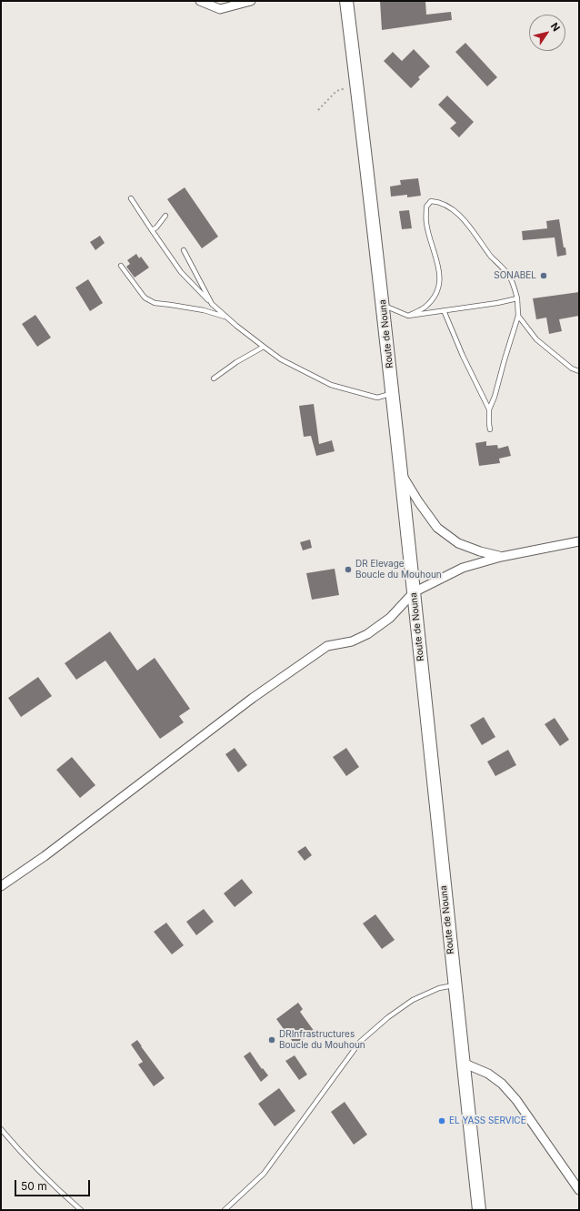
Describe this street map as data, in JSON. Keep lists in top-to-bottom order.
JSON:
{
  "streets": {
    "main road": ["Route de Nouna"]
  },
  "places": [
    "SONABEL",
    "DR Elevage Boucle du Mouhoun",
    "DRInfrastructures Boucle du Mouhoun",
    "EL YASS SERVICE"
  ],
  "scale_bar": "50 m",
  "north": "top right"
}
